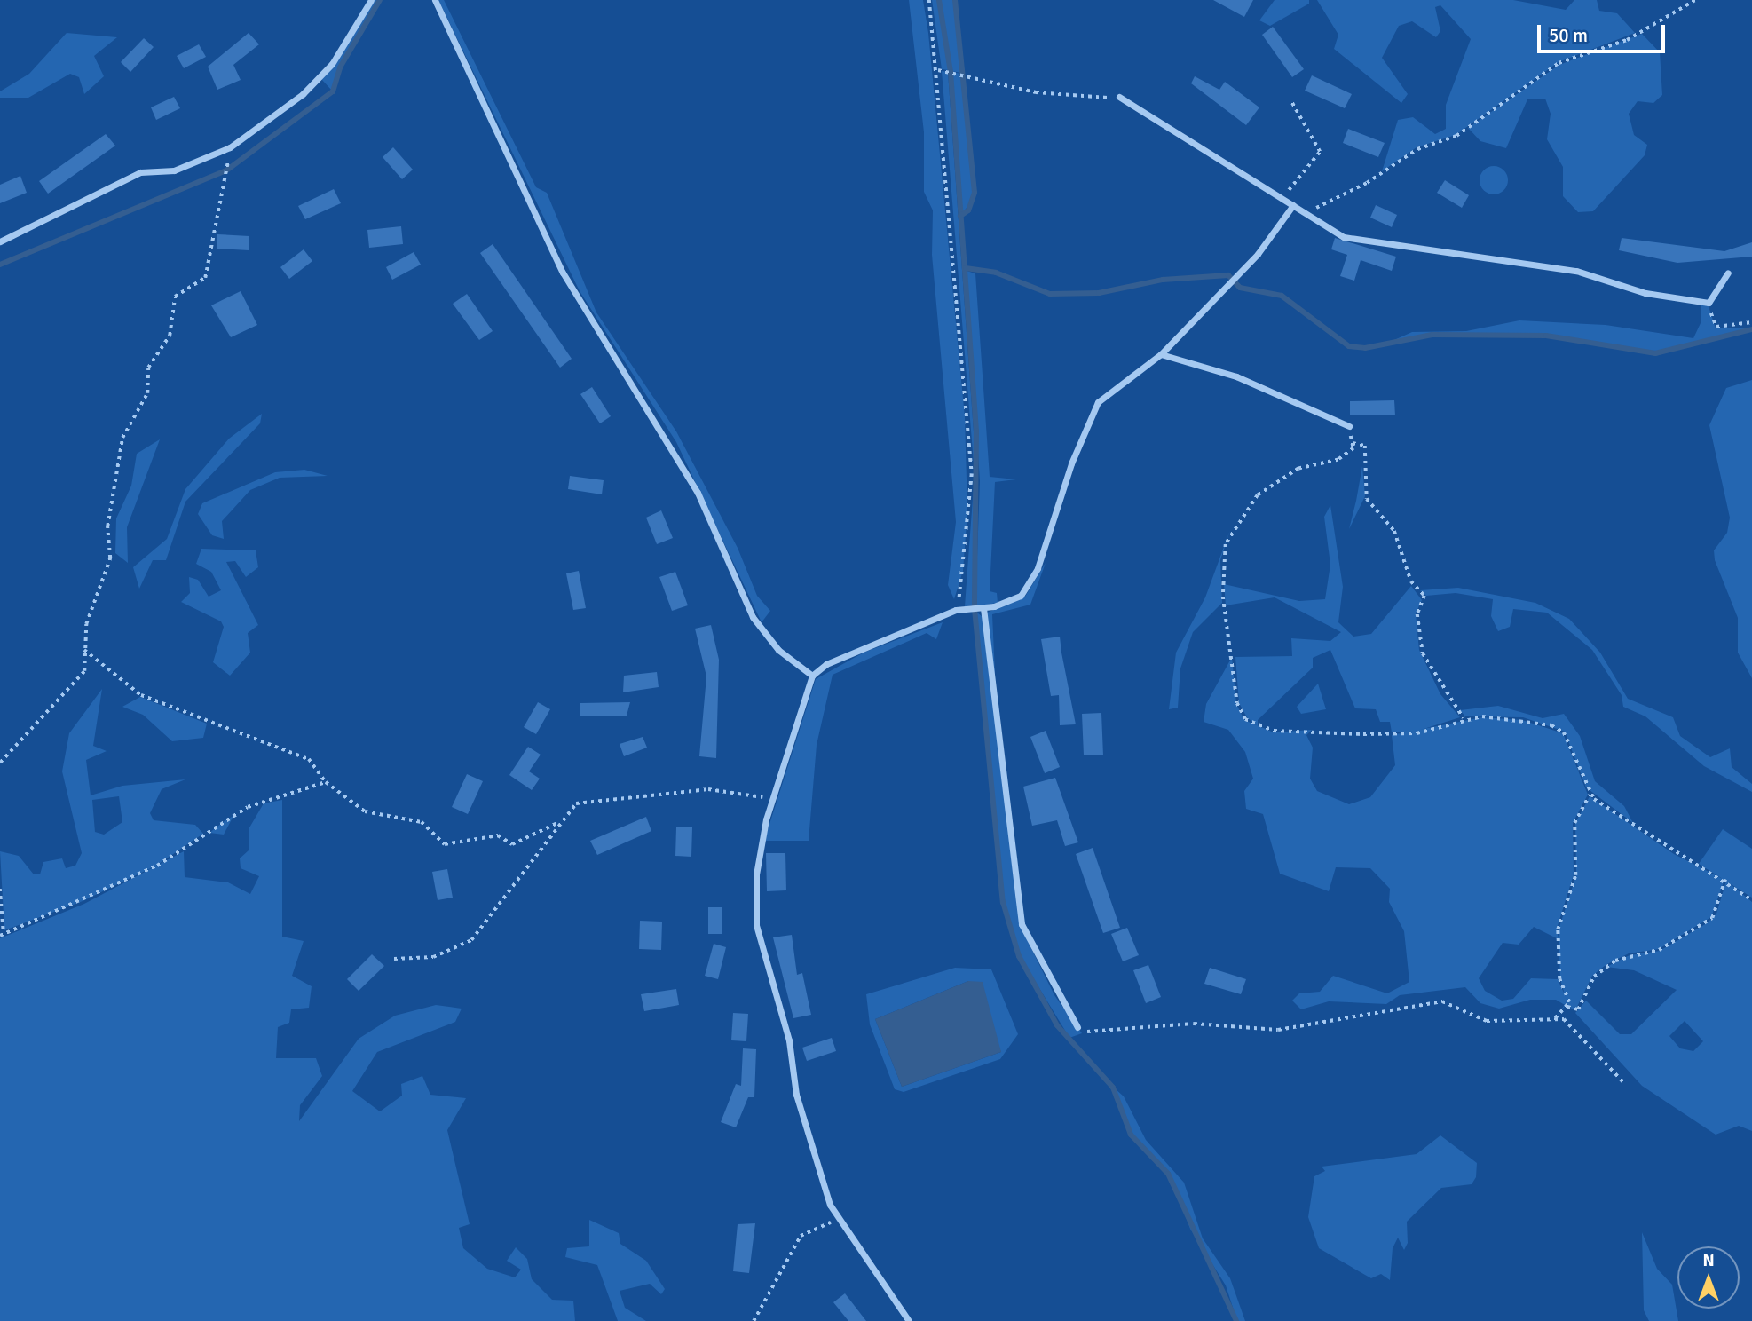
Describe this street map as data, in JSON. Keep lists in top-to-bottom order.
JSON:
{
  "scale_bar": "50 m",
  "north": "top"
}
